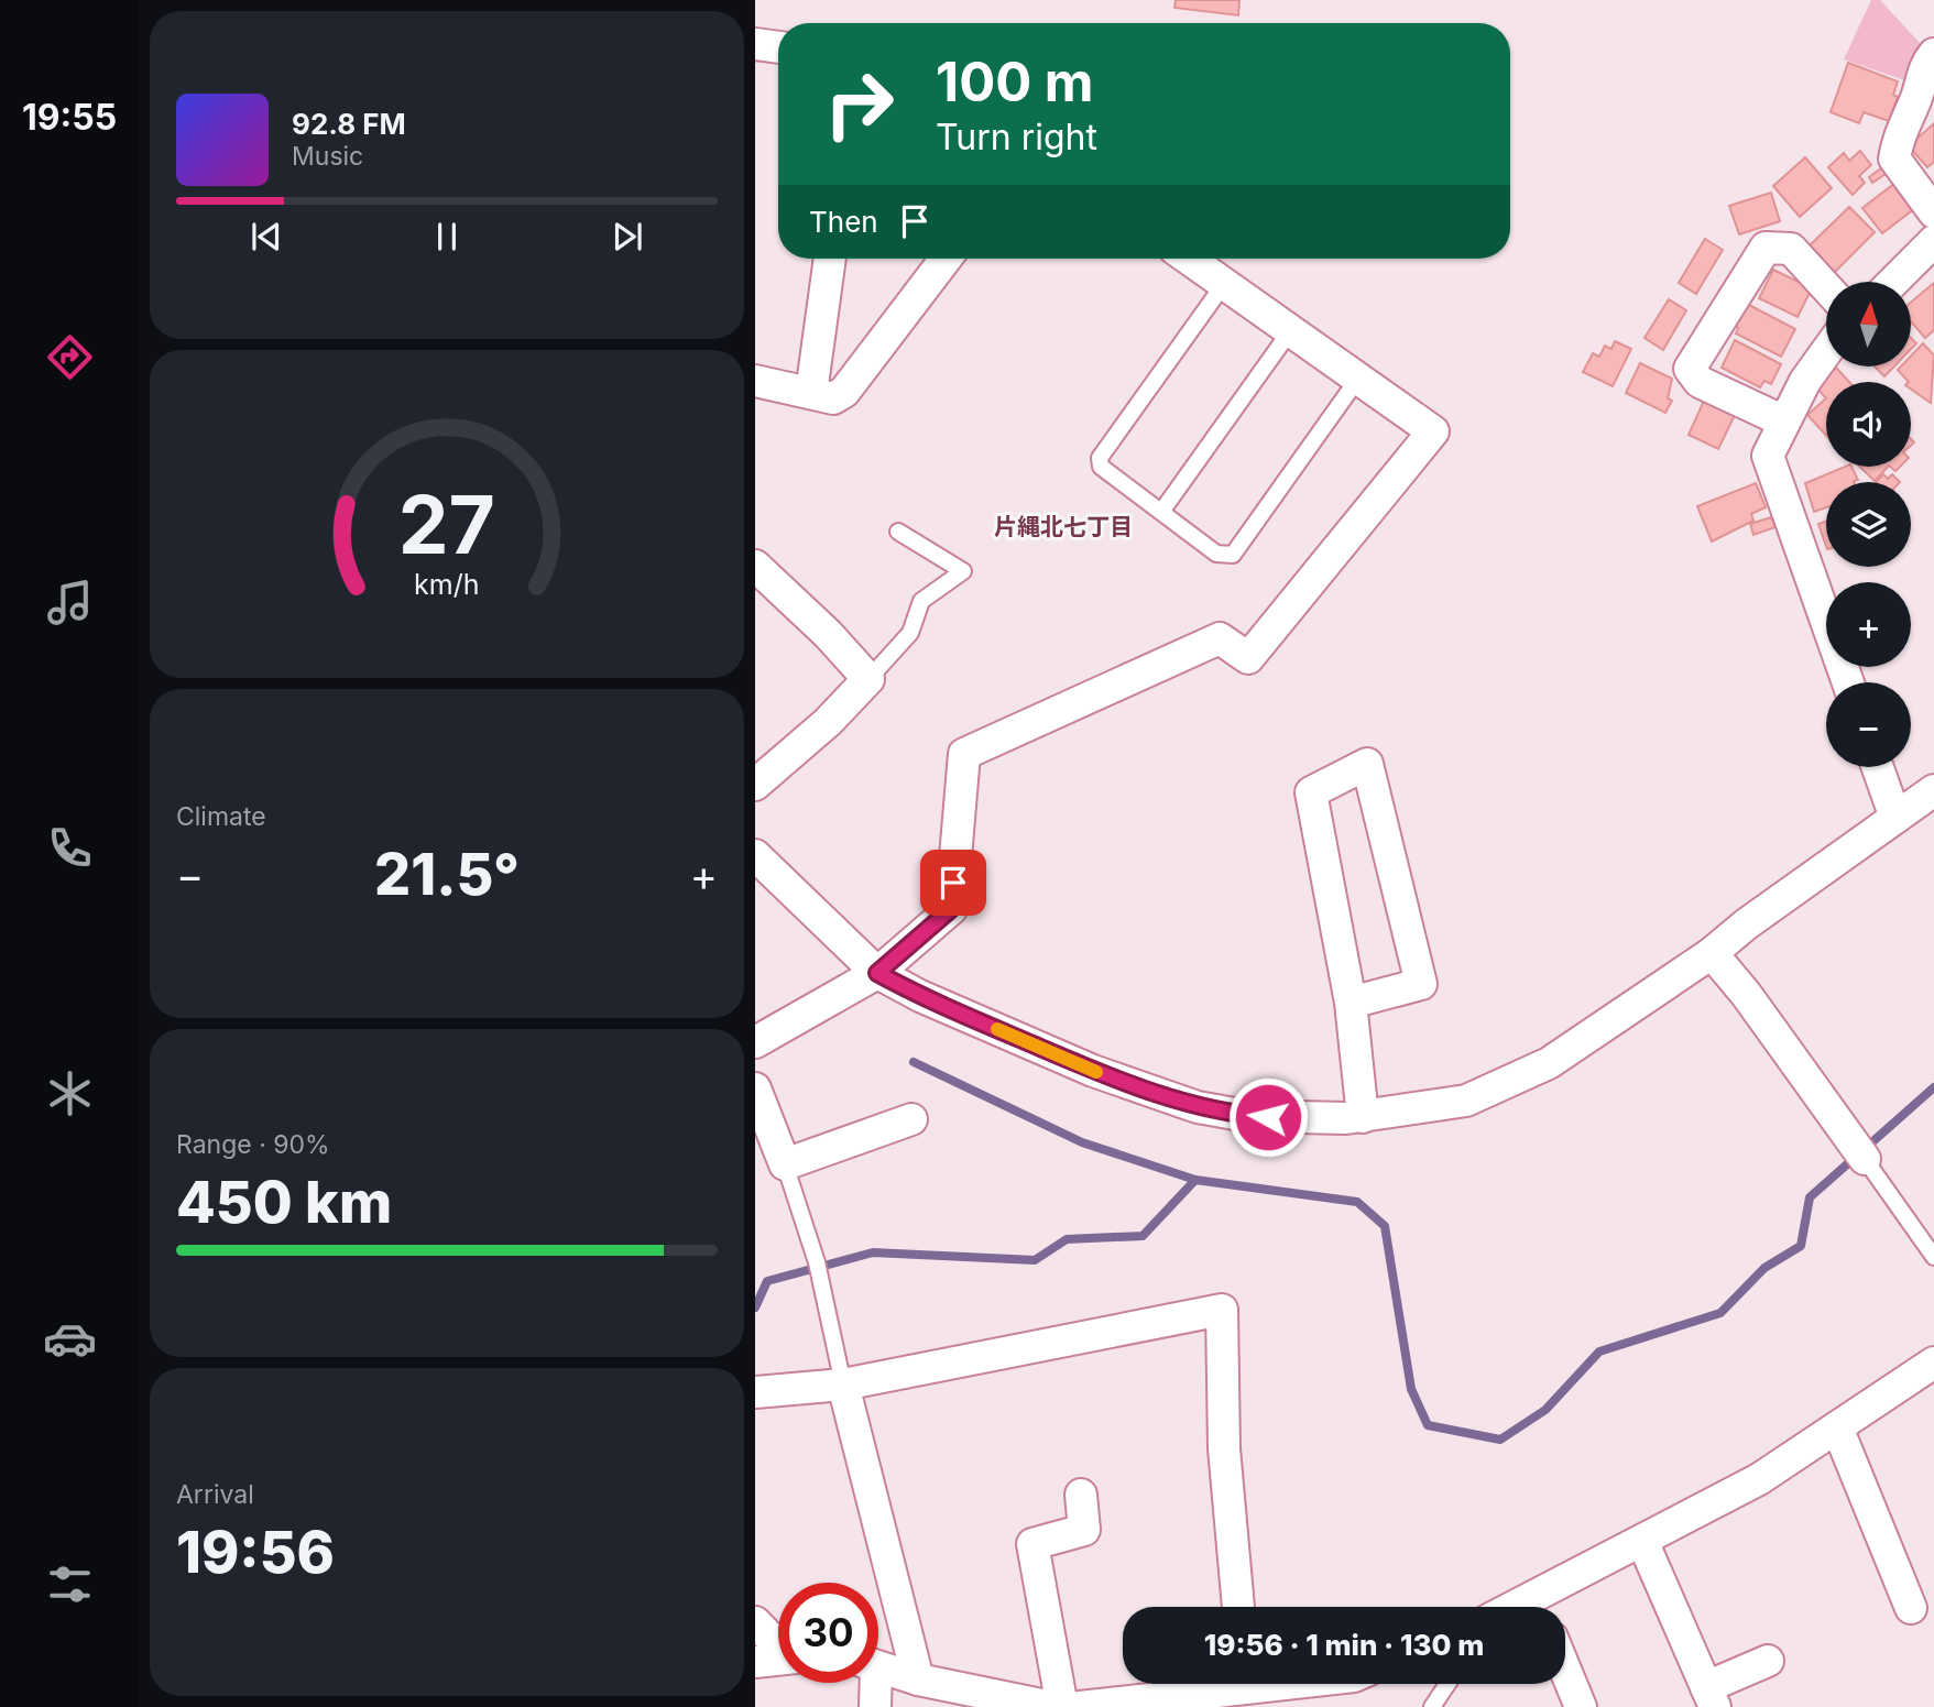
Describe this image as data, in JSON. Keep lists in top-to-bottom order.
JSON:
{
  "districts": ["片縄北七丁目"],
  "north": "top",
  "page": {
    "tabs": "19:55",
    "turn": ["100 m", "Turn right"],
    "song": ["92.8 FM", "Music"],
    "then": "Then",
    "map_buttons": ["+", "−"],
    "tile": [
      "Climate",
      ["Range · 90%", "450 km"],
      ["Arrival", "19:56"]
    ],
    "heat": ["−", "21.5°", "+"],
    "limit": "30",
    "trip": "19:56 · 1 min · 130 m",
    "gauge": ["27", "km/h"]
  }
}
